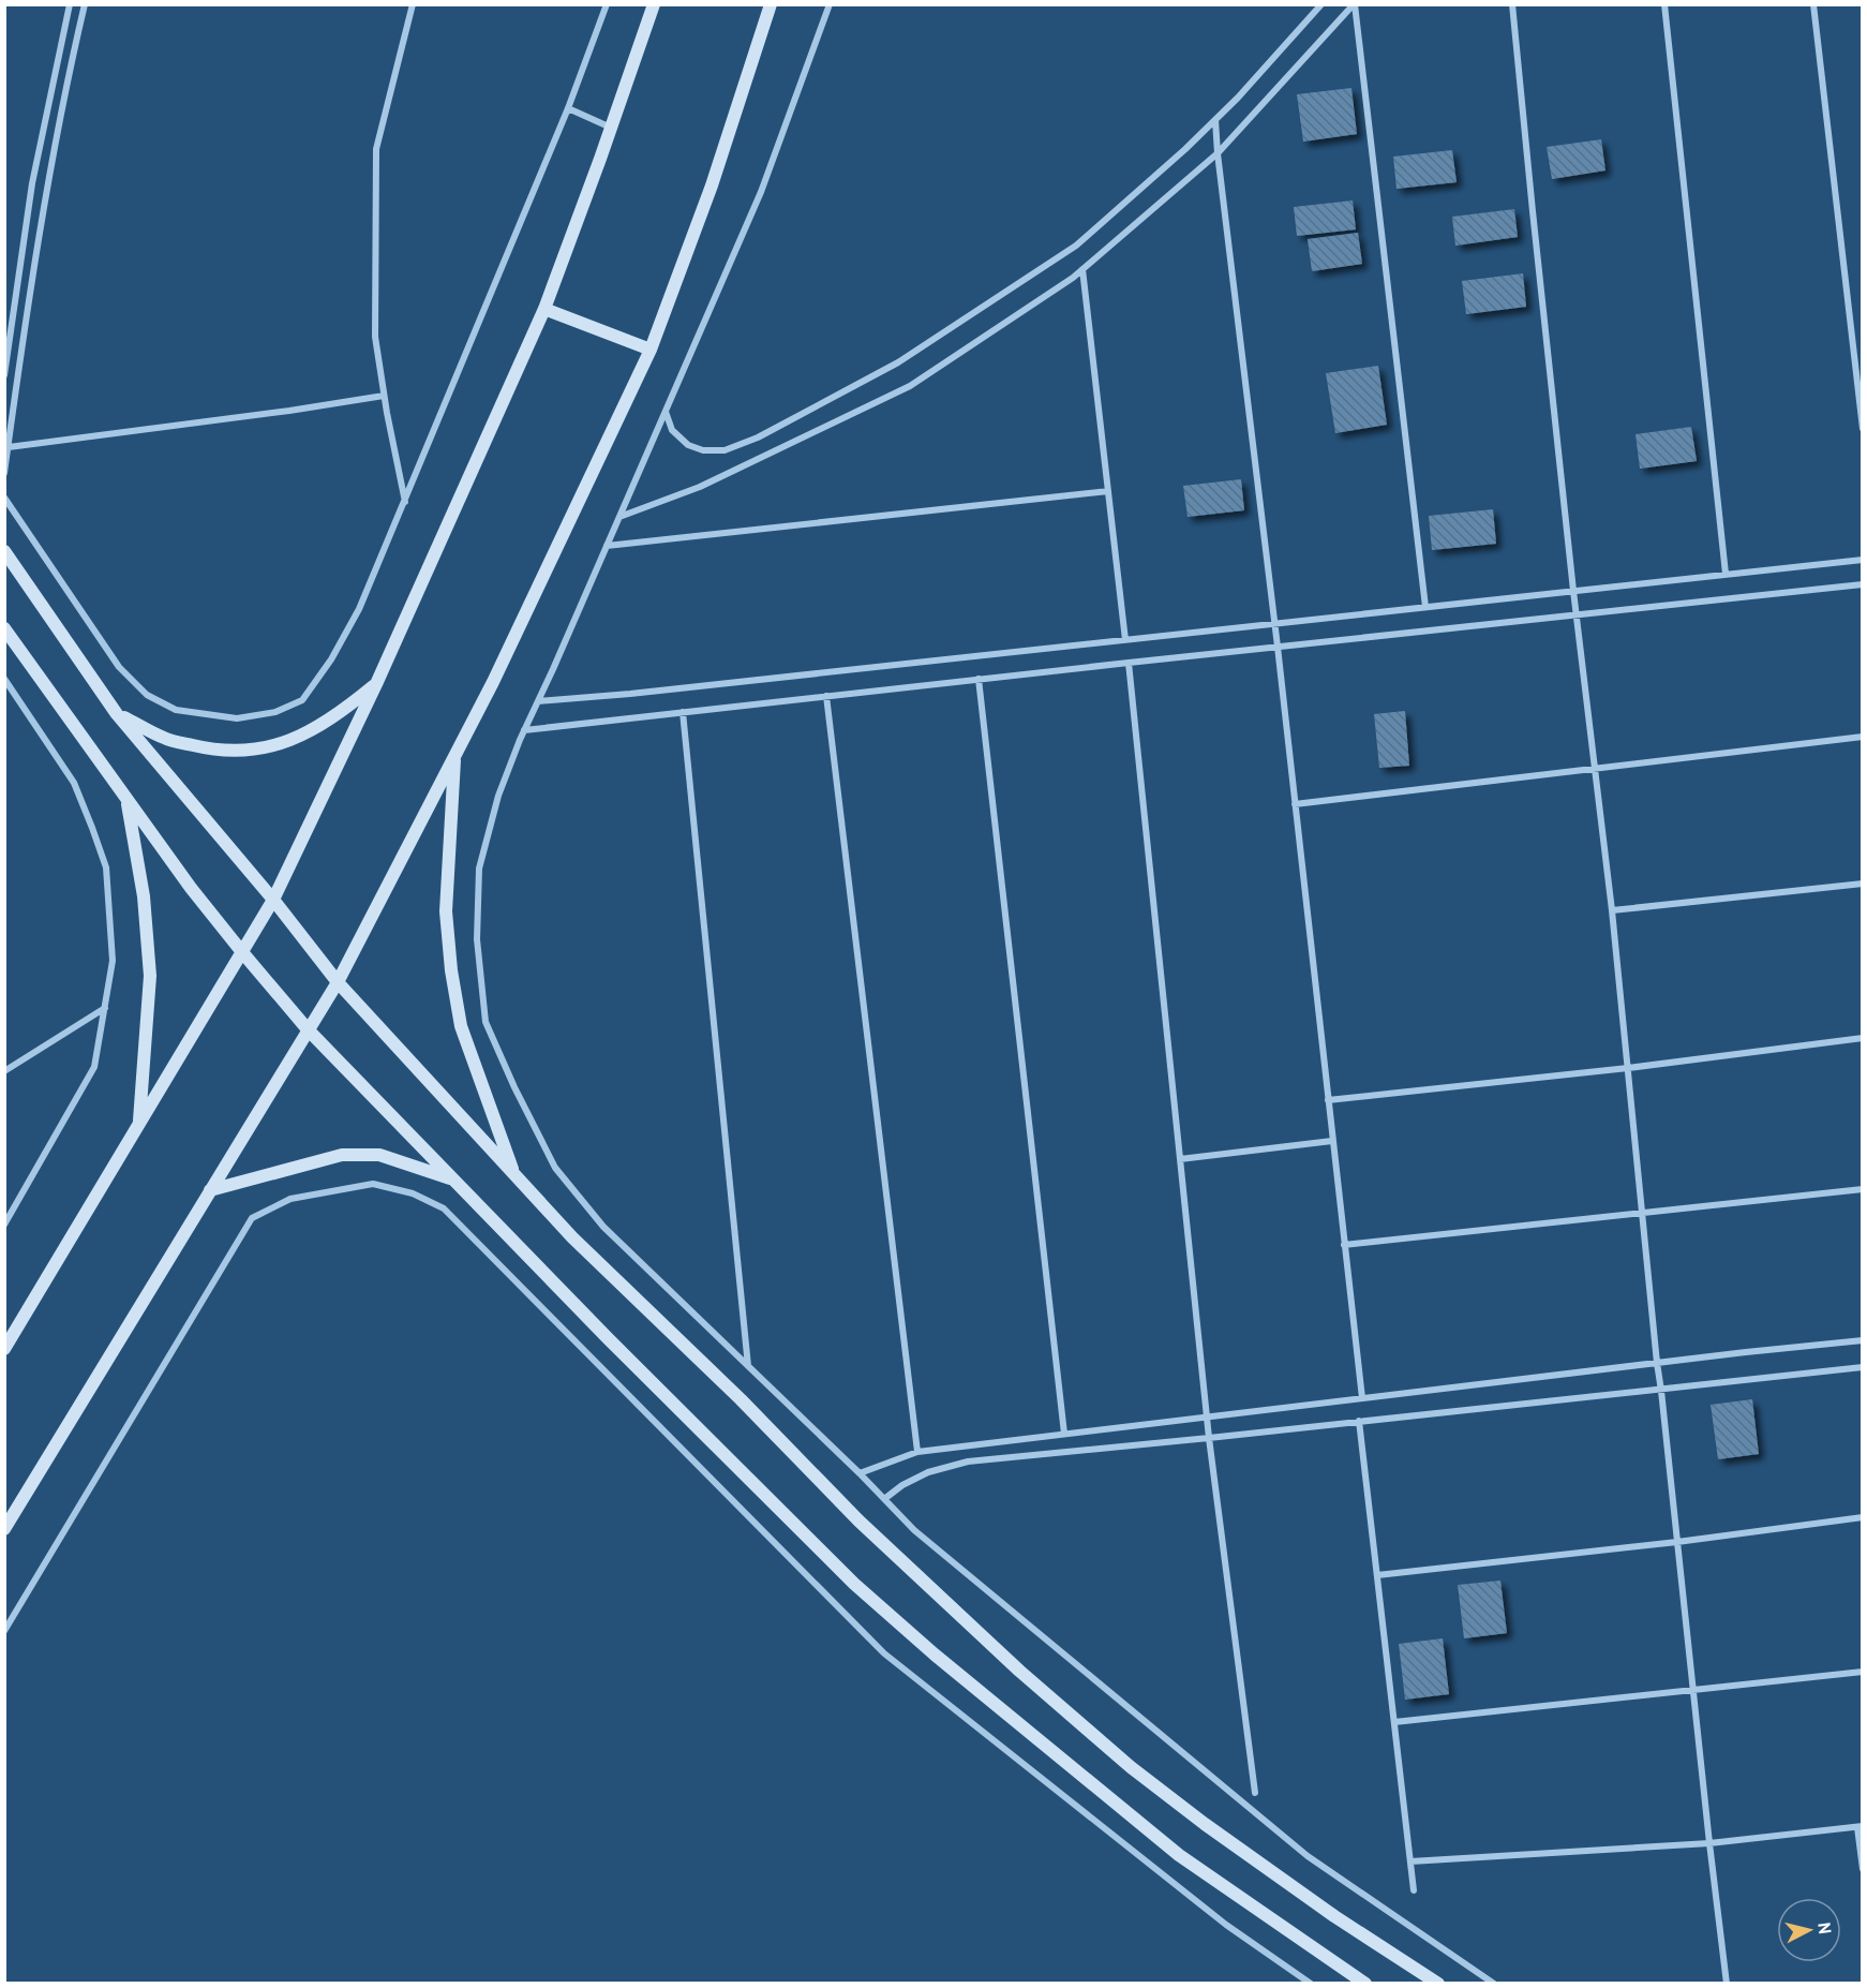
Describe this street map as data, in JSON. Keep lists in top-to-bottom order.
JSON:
{
  "north": "right"
}
